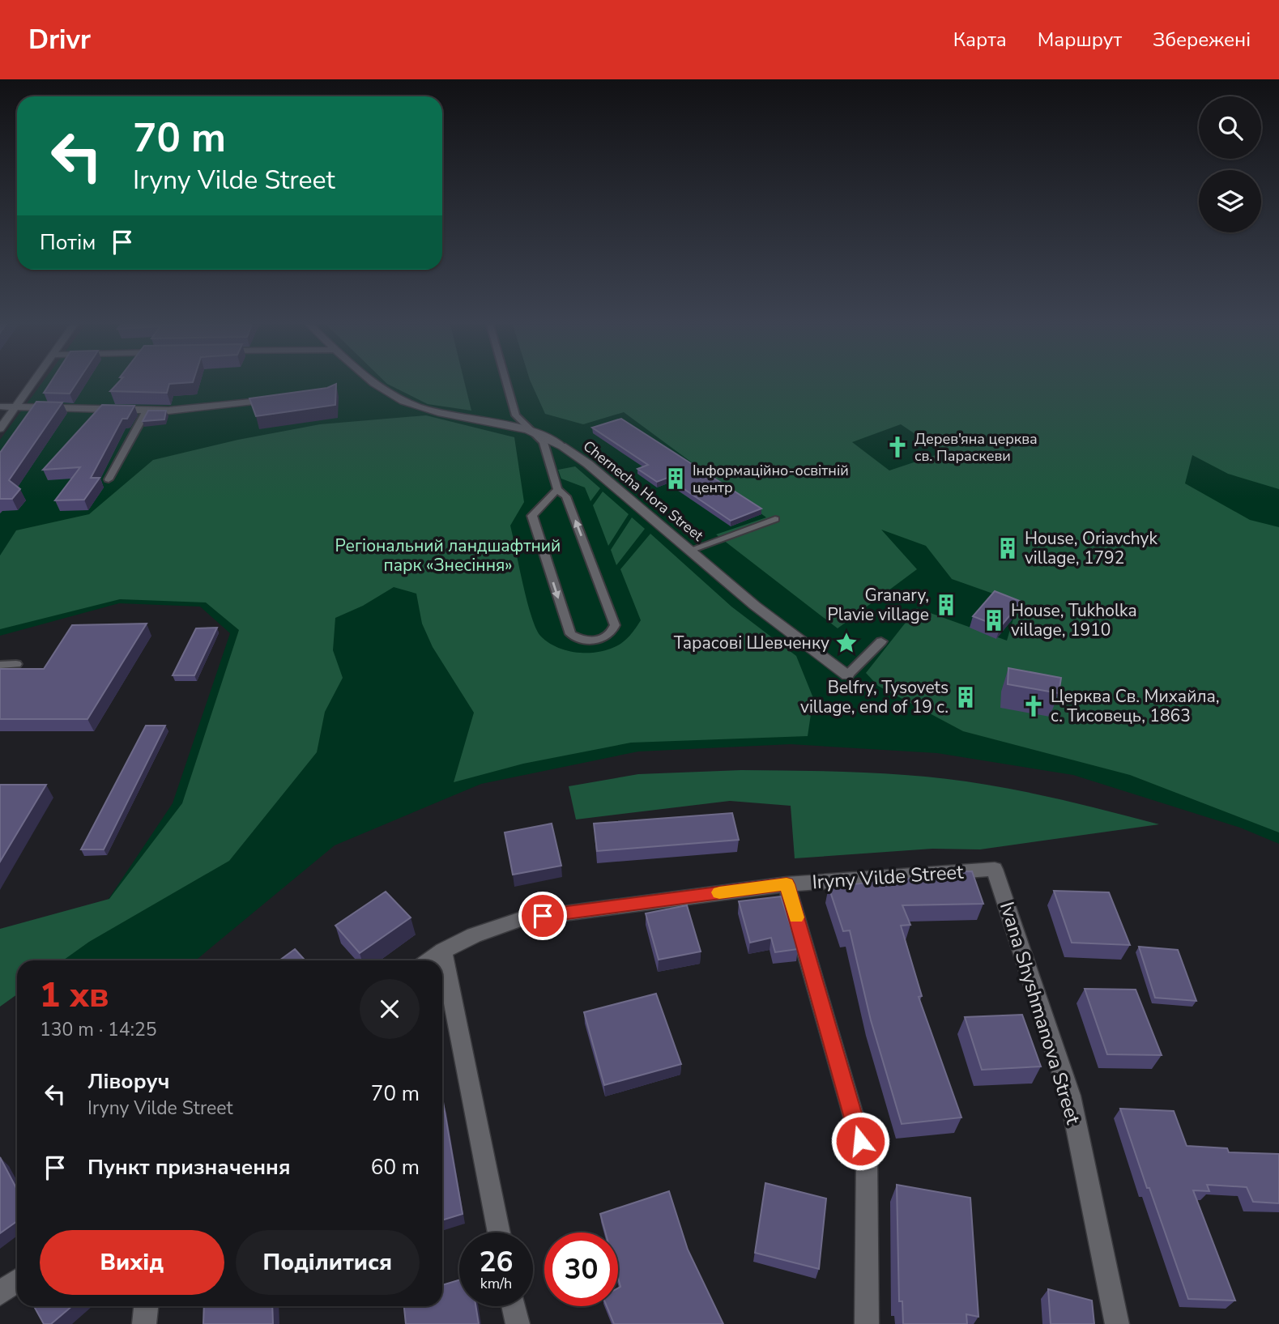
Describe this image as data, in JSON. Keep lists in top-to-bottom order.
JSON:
{
  "streets": {
    "street": ["Chernecha Hora Street", "Iryny Vilde Street", "Ivana Shyshmanova Street"]
  },
  "crossings": [
    ["Iryny Vilde Street", "Ivana Shyshmanova Street"]
  ],
  "parks": ["Регіональний ландшафтний парк «Знесіння»"],
  "places": {
    "church": ["Дерев'яна церква св. Параскеви", "Церква Св. Михайла, с. Тисовець, 1863"],
    "building": [
      "Інформаційно-освітній центр",
      "House, Oriavchyk village, 1792",
      "Granary, Plavie village",
      "House, Tukholka village, 1910",
      "Belfry, Tysovets village, end of 19 c."
    ],
    "place": ["Тарасові Шевченку"]
  },
  "page": {
    "header": "Drivr",
    "nav": ["Карта", "Маршрут", "Збережені"],
    "turn": ["70 m", "Iryny Vilde Street"],
    "then": "Потім",
    "heading": ["1 хв", "130 m · 14:25"],
    "list": [
      {
        "name": "Ліворуч",
        "note": "Iryny Vilde Street",
        "value": "70 m"
      },
      {
        "name": "Пункт призначення",
        "value": "60 m"
      }
    ],
    "buttons": ["Вихід", "Поділитися"],
    "speed": "26 km/h",
    "limit": "30"
  }
}
